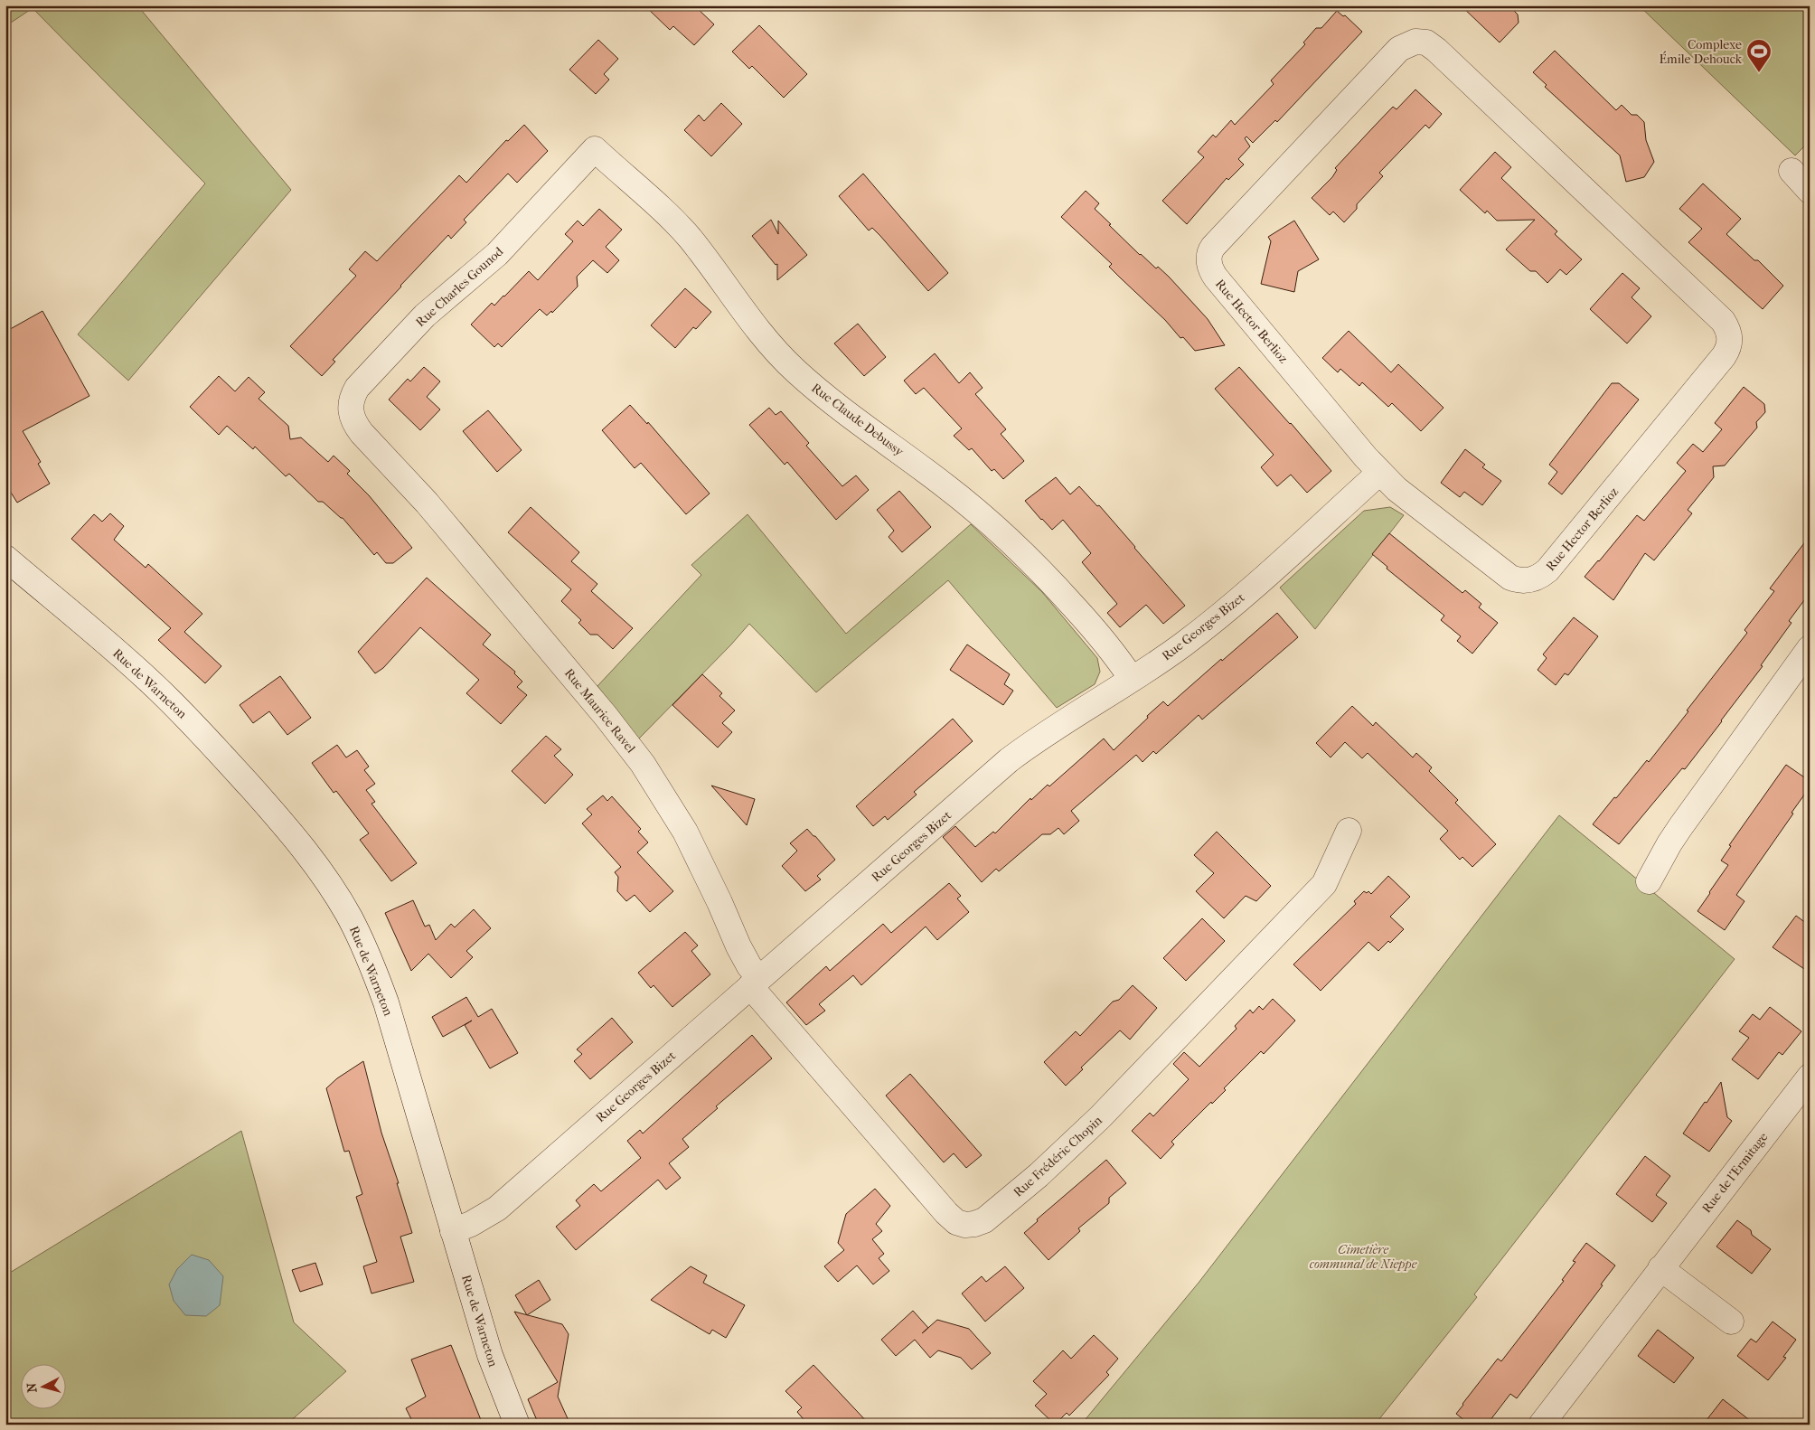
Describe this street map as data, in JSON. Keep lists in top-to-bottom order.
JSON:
{
  "streets": {
    "street": [
      "Rue Charles Gounod",
      "Rue Hector Berlioz",
      "Rue Claude Debussy",
      "Rue Georges Bizet",
      "Rue de Warneton",
      "Rue Maurice Ravel",
      "Rue Frédéric Chopin",
      "Rue de l'Ermitage"
    ]
  },
  "crossings": [
    ["Rue Charles Gounod", "Rue Claude Debussy"],
    ["Rue Charles Gounod", "Rue Maurice Ravel"],
    ["Rue Hector Berlioz", "Rue Georges Bizet"],
    ["Rue Claude Debussy", "Rue Georges Bizet"],
    ["Rue Georges Bizet", "Rue de Warneton"],
    ["Rue Georges Bizet", "Rue Maurice Ravel"],
    ["Rue Georges Bizet", "Rue Frédéric Chopin"],
    ["Rue Maurice Ravel", "Rue Frédéric Chopin"]
  ],
  "parks": ["Cimetière communal de Nieppe"],
  "places": {
    "sports": ["Complexe Émile Dehouck"]
  },
  "north": "left"
}
